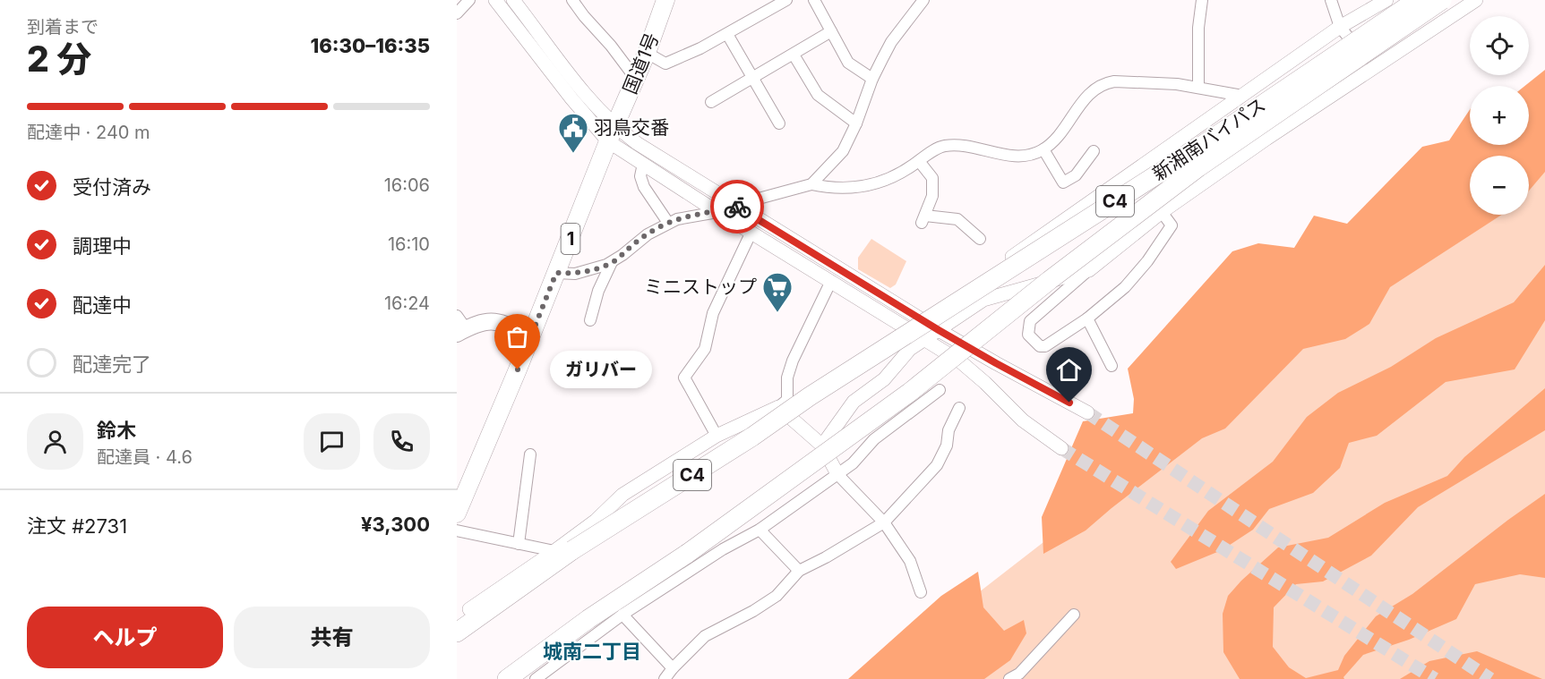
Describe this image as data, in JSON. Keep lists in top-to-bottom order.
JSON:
{
  "streets": {
    "highway": [
      "国道1号",
      "新湘南バイパス",
      "C4",
      "1"
    ]
  },
  "crossings": [
    ["新湘南バイパス", "C4"]
  ],
  "districts": ["城南二丁目"],
  "places": {
    "public building": ["羽鳥交番"],
    "supermarket": ["ミニストップ"],
    "other": ["ガリバー"]
  },
  "page": {
    "heading": ["2 分", "到着まで", "16:30–16:35"],
    "panel": [
      "鈴木",
      "配達員 · 4.6",
      "注文 #2731",
      "¥3,300"
    ],
    "map_buttons": ["+", "−"],
    "bar": "配達中 · 240 m",
    "list": [
      ["受付済み", "16:06"],
      ["調理中", "16:10"],
      ["配達中", "16:24"],
      "配達完了"
    ],
    "bubble": "ガリバー",
    "buttons": ["ヘルプ", "共有"]
  }
}
